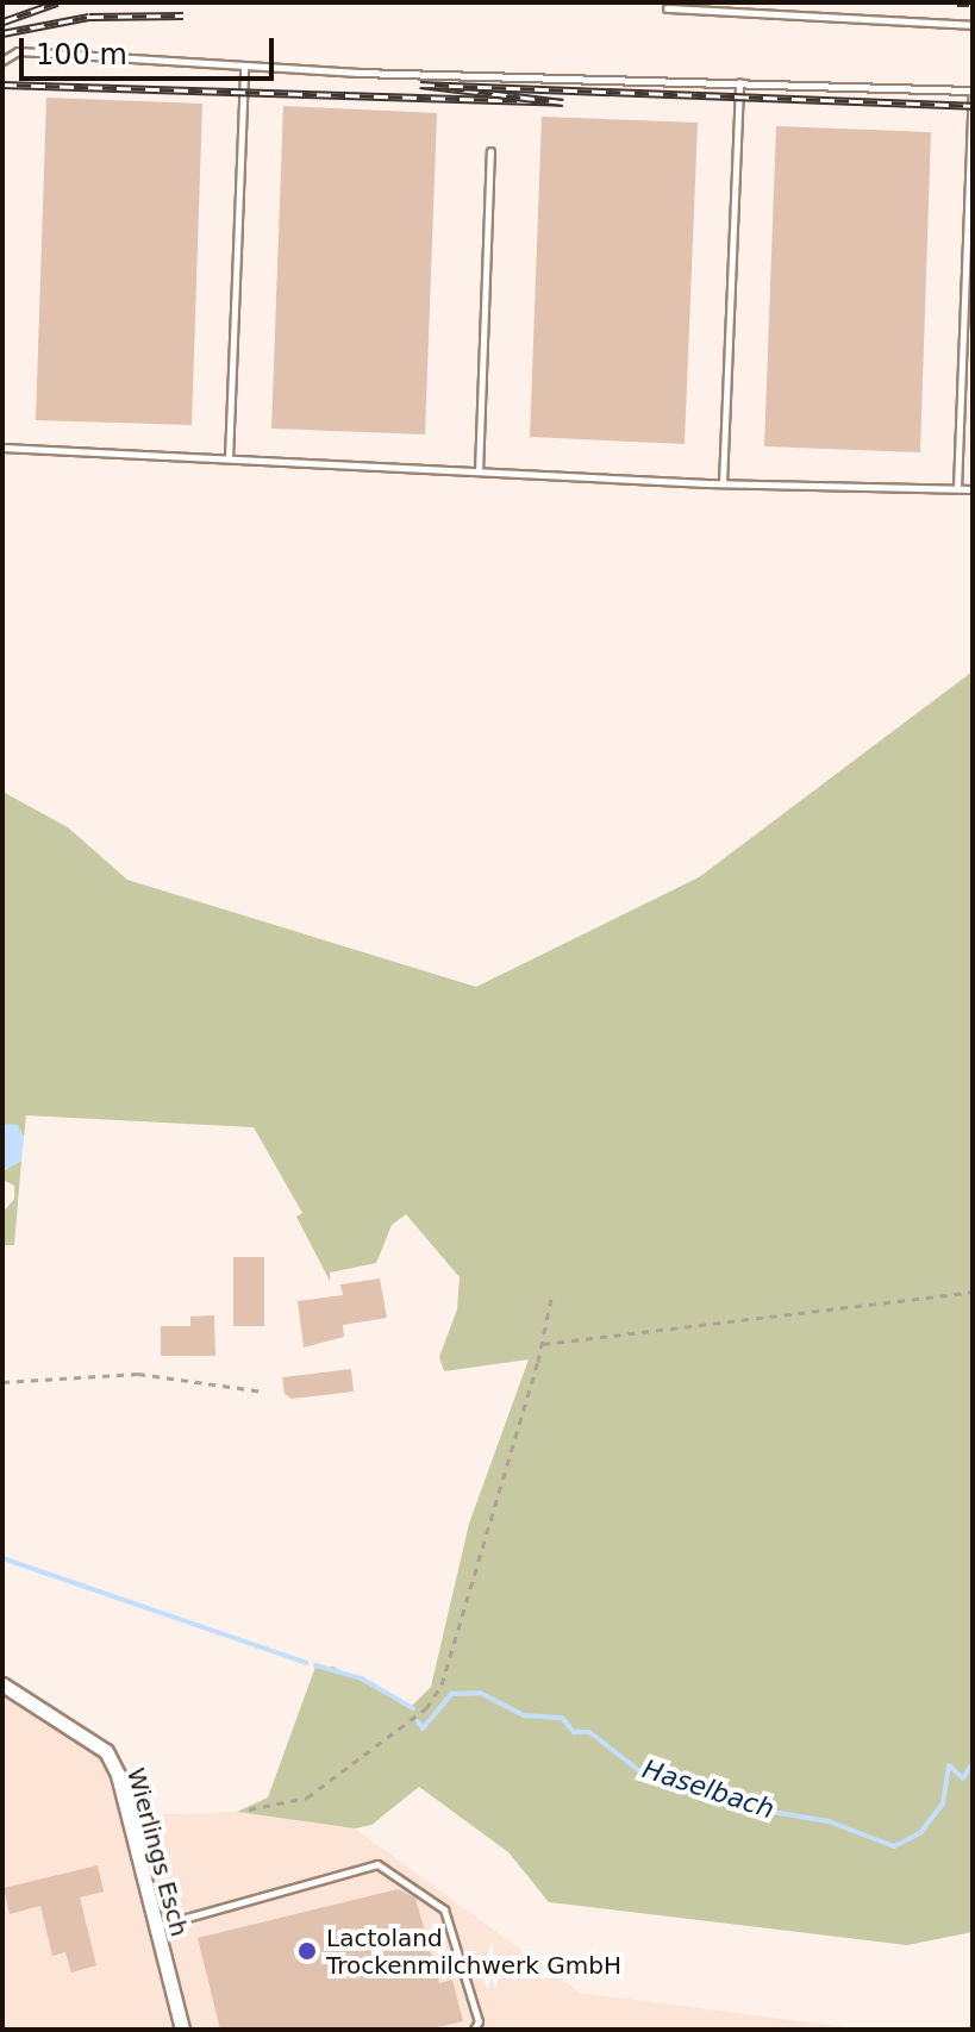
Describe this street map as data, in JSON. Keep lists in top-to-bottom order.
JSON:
{
  "streets": {
    "street": ["Wierlings Esch"]
  },
  "water": ["Haselbach"],
  "places": ["Lactoland Trockenmilchwerk GmbH"],
  "scale_bar": "100 m"
}
